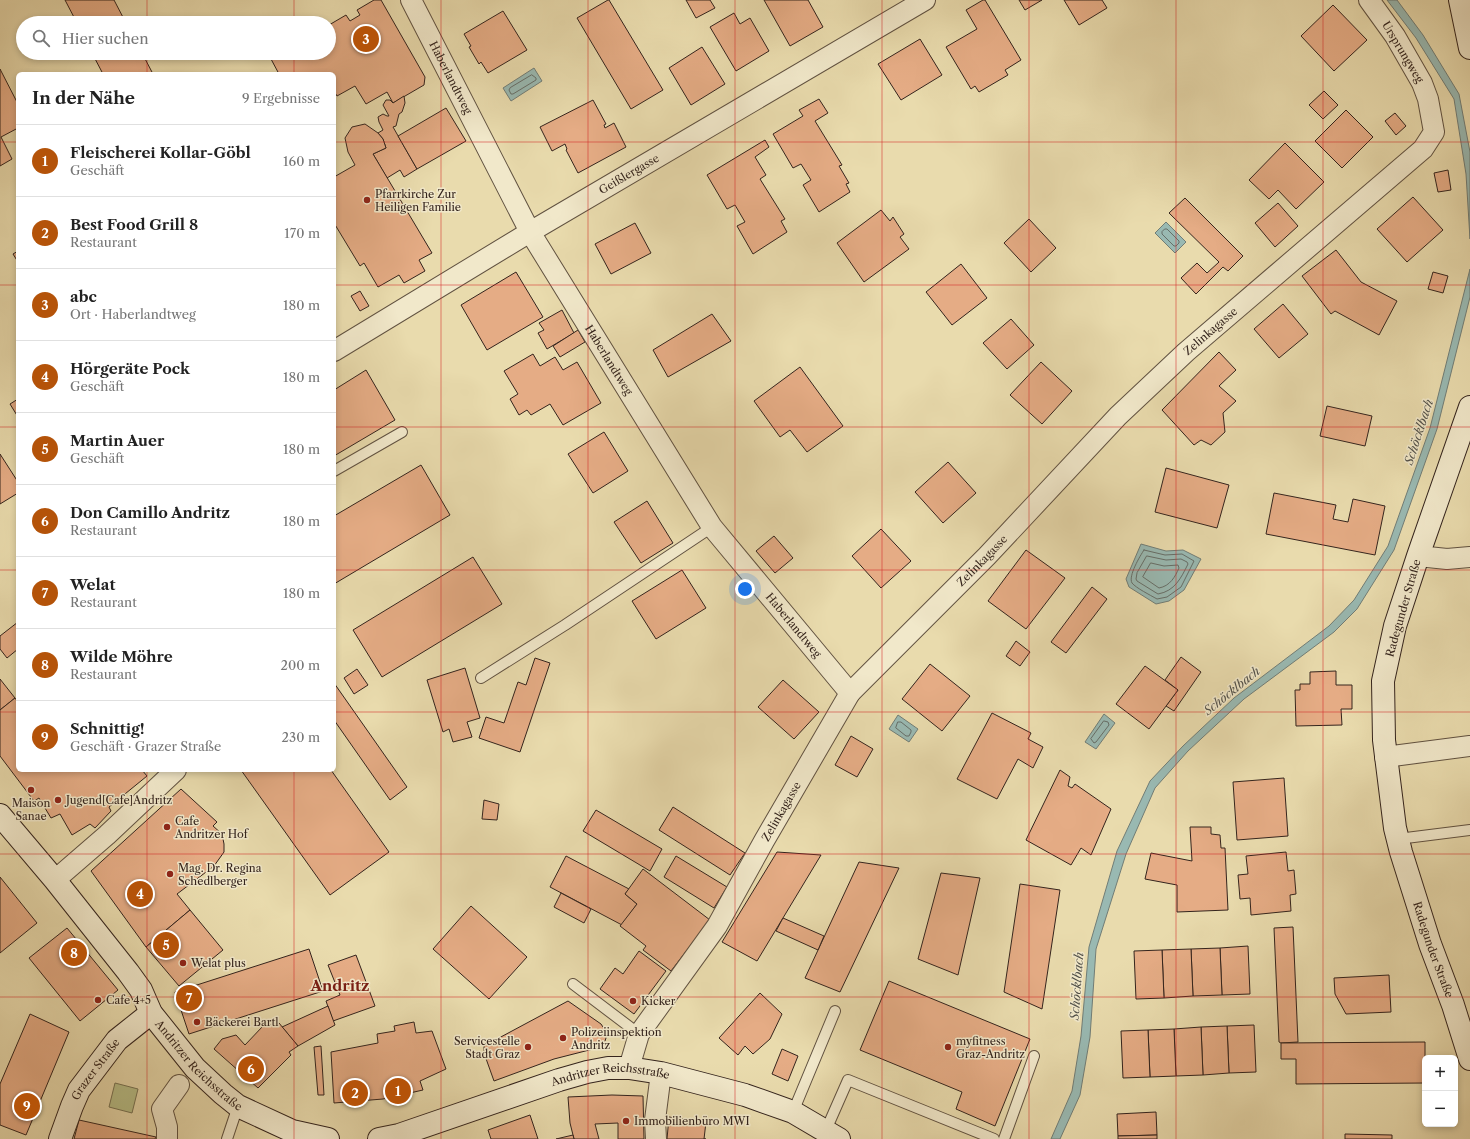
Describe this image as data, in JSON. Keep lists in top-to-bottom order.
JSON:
{
  "streets": {
    "street": [
      "Ursprungweg",
      "Haberlandtweg",
      "Geißlergasse",
      "Zelinkagasse",
      "Radegunder Straße",
      "Andritzer Reichsstraße",
      "Grazer Straße"
    ]
  },
  "crossings": [
    ["Ursprungweg", "Zelinkagasse"],
    ["Haberlandtweg", "Geißlergasse"],
    ["Haberlandtweg", "Zelinkagasse"],
    ["Zelinkagasse", "Andritzer Reichsstraße"],
    ["Andritzer Reichsstraße", "Grazer Straße"]
  ],
  "districts": ["Andritz"],
  "water": ["Schöcklbach"],
  "places": [
    "Pfarrkirche Zur Heiligen Familie",
    "Maison Sanae",
    "Jugend[Cafe]Andritz",
    "Cafe Andritzer Hof",
    "Mag. Dr. Regina Schedlberger",
    "Welat plus",
    "Cafe 4+5",
    "Kicker",
    "Bäckerei Bartl",
    "Polizeiinspektion Andritz",
    "Servicestelle Stadt Graz",
    "myfitness Graz-Andritz",
    "Immobilienbüro MWI"
  ],
  "page": {
    "search": "Hier suchen",
    "pins": [
      "3",
      "4",
      "5",
      "8",
      "7",
      "6",
      "1",
      "2",
      "9"
    ],
    "heading": ["In der Nähe", "9 Ergebnisse"],
    "list": [
      {
        "mark": "1",
        "name": "Fleischerei Kollar-Göbl",
        "note": "Geschäft",
        "value": "160 m"
      },
      {
        "mark": "2",
        "name": "Best Food Grill 8",
        "note": "Restaurant",
        "value": "170 m"
      },
      {
        "mark": "3",
        "name": "abc",
        "note": "Ort · Haberlandtweg",
        "value": "180 m"
      },
      {
        "mark": "4",
        "name": "Hörgeräte Pock",
        "note": "Geschäft",
        "value": "180 m"
      },
      {
        "mark": "5",
        "name": "Martin Auer",
        "note": "Geschäft",
        "value": "180 m"
      },
      {
        "mark": "6",
        "name": "Don Camillo Andritz",
        "note": "Restaurant",
        "value": "180 m"
      },
      {
        "mark": "7",
        "name": "Welat",
        "note": "Restaurant",
        "value": "180 m"
      },
      {
        "mark": "8",
        "name": "Wilde Möhre",
        "note": "Restaurant",
        "value": "200 m"
      },
      {
        "mark": "9",
        "name": "Schnittig!",
        "note": "Geschäft · Grazer Straße",
        "value": "230 m"
      }
    ],
    "map_buttons": ["+", "−"]
  }
}
